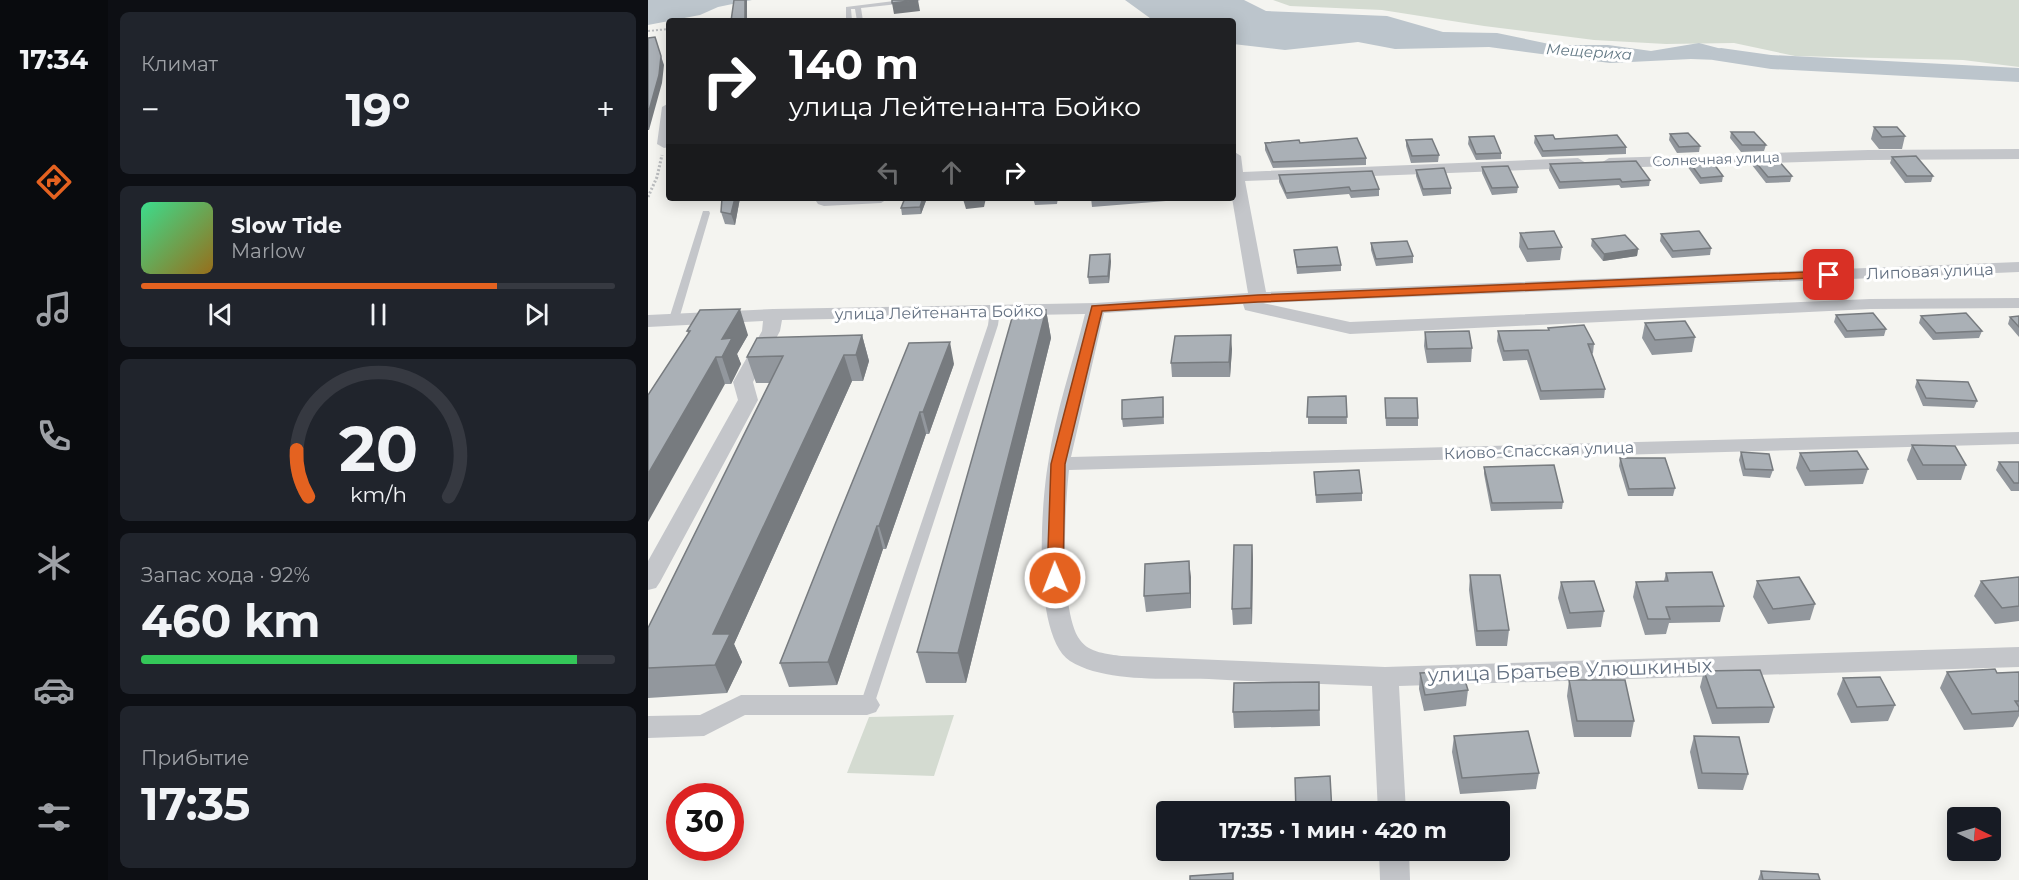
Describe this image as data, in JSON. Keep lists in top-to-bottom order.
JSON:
{
  "streets": {
    "street": [
      "Солнечная улица",
      "Липовая улица",
      "улица Лейтенанта Бойко",
      "Киово-Спасская улица",
      "улица Братьев Улюшкиных"
    ]
  },
  "crossings": [
    ["Липовая улица", "улица Лейтенанта Бойко"],
    ["улица Лейтенанта Бойко", "улица Братьев Улюшкиных"],
    ["Киово-Спасская улица", "улица Братьев Улюшкиных"]
  ],
  "water": ["Мещериха"],
  "north": "right",
  "page": {
    "tabs": "17:34",
    "tile": [
      "Климат",
      ["Запас хода · 92%", "460 km"],
      ["Прибытие", "17:35"]
    ],
    "turn": ["140 m", "улица Лейтенанта Бойко"],
    "heat": ["−", "19°", "+"],
    "song": ["Slow Tide", "Marlow"],
    "limit": "30",
    "trip": "17:35 · 1 мин · 420 m",
    "gauge": ["20", "km/h"]
  }
}
